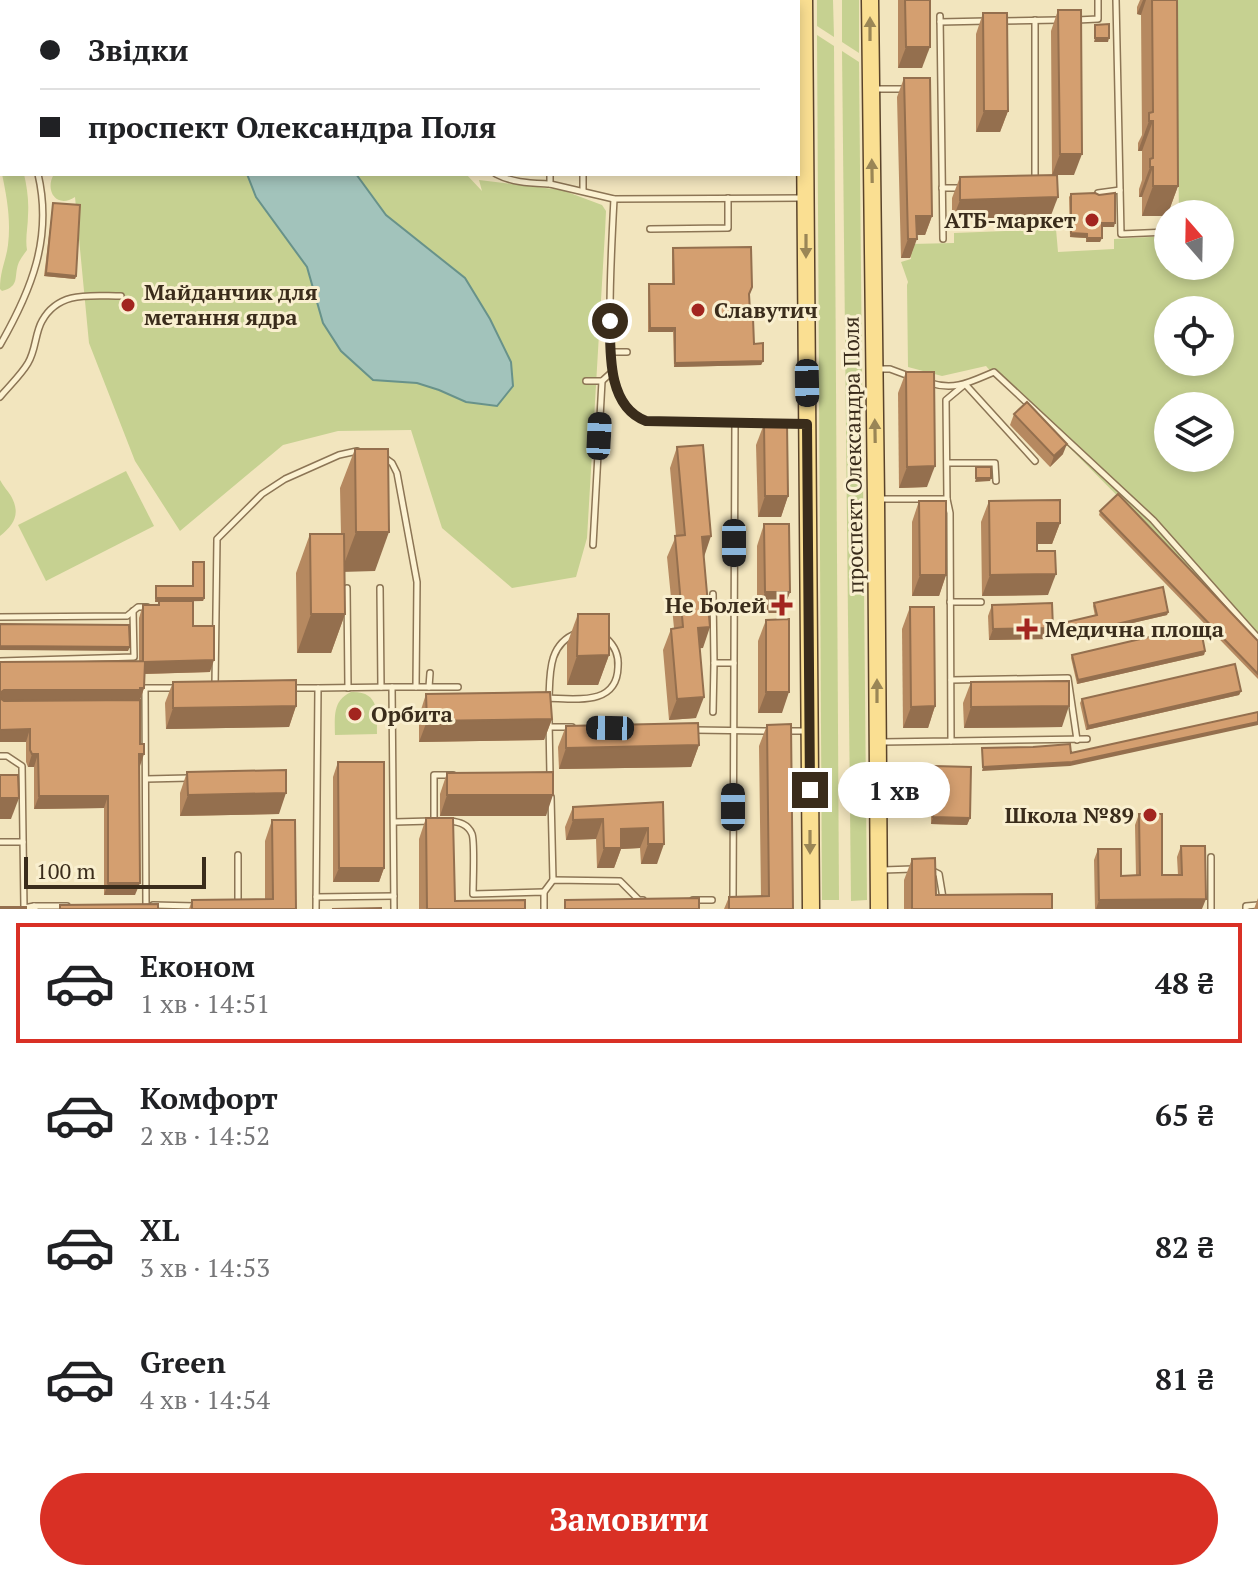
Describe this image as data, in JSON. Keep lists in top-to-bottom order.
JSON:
{
  "streets": {
    "main road": ["проспект Олександра Поля"]
  },
  "places": {
    "other": [
      "АТБ-маркет",
      "Майданчик для метання ядра",
      "Славутич",
      "Орбита",
      "Школа №89"
    ],
    "health": ["Не Болей", "Медична площа"]
  },
  "scale_bar": "100 m",
  "north": "top",
  "page": {
    "banner": ["Звідки", "проспект Олександра Поля"],
    "bubble": "1 хв",
    "scale": "100 m",
    "list": [
      {
        "name": "Економ",
        "note": "1 хв · 14:51",
        "value": "48 ₴"
      },
      {
        "name": "Комфорт",
        "note": "2 хв · 14:52",
        "value": "65 ₴"
      },
      {
        "name": "XL",
        "note": "3 хв · 14:53",
        "value": "82 ₴"
      },
      {
        "name": "Green",
        "note": "4 хв · 14:54",
        "value": "81 ₴"
      }
    ],
    "buttons": "Замовити"
  }
}
